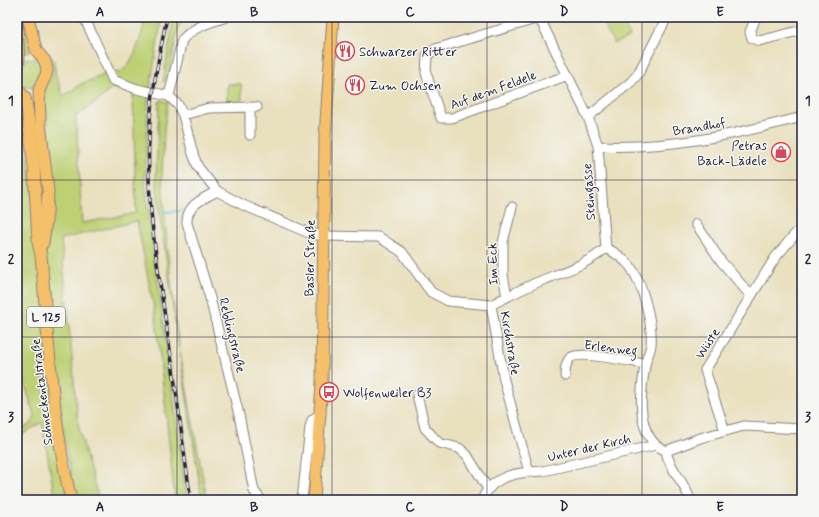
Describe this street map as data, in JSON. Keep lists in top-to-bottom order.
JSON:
{
  "streets": {
    "main road": ["Basler Straße", "L 125", "Schneckentalstraße"],
    "street": [
      "Auf dem Feldele",
      "Brandhof",
      "Steingasse",
      "Im Eck",
      "Reblingstraße",
      "Kirchstraße",
      "Wüste",
      "Erlenweg",
      "Unter der Kirch"
    ]
  },
  "crossings": [
    ["Auf dem Feldele", "Steingasse"],
    ["Brandhof", "Steingasse"],
    ["Steingasse", "Erlenweg"],
    ["Basler Straße", "Kirchstraße"],
    ["L 125", "Schneckentalstraße"],
    ["Reblingstraße", "Kirchstraße"],
    ["Kirchstraße", "Unter der Kirch"],
    ["Erlenweg", "Unter der Kirch"]
  ],
  "places": {
    "restaurant": ["Schwarzer Ritter", "Zum Ochsen"],
    "shop": ["Petras Back-Lädele"],
    "bus stop": ["Wolfenweiler B3"]
  },
  "grid": {
    "columns": [
      "A",
      "B",
      "C",
      "D",
      "E"
    ],
    "rows": ["1", "2", "3"]
  }
}
